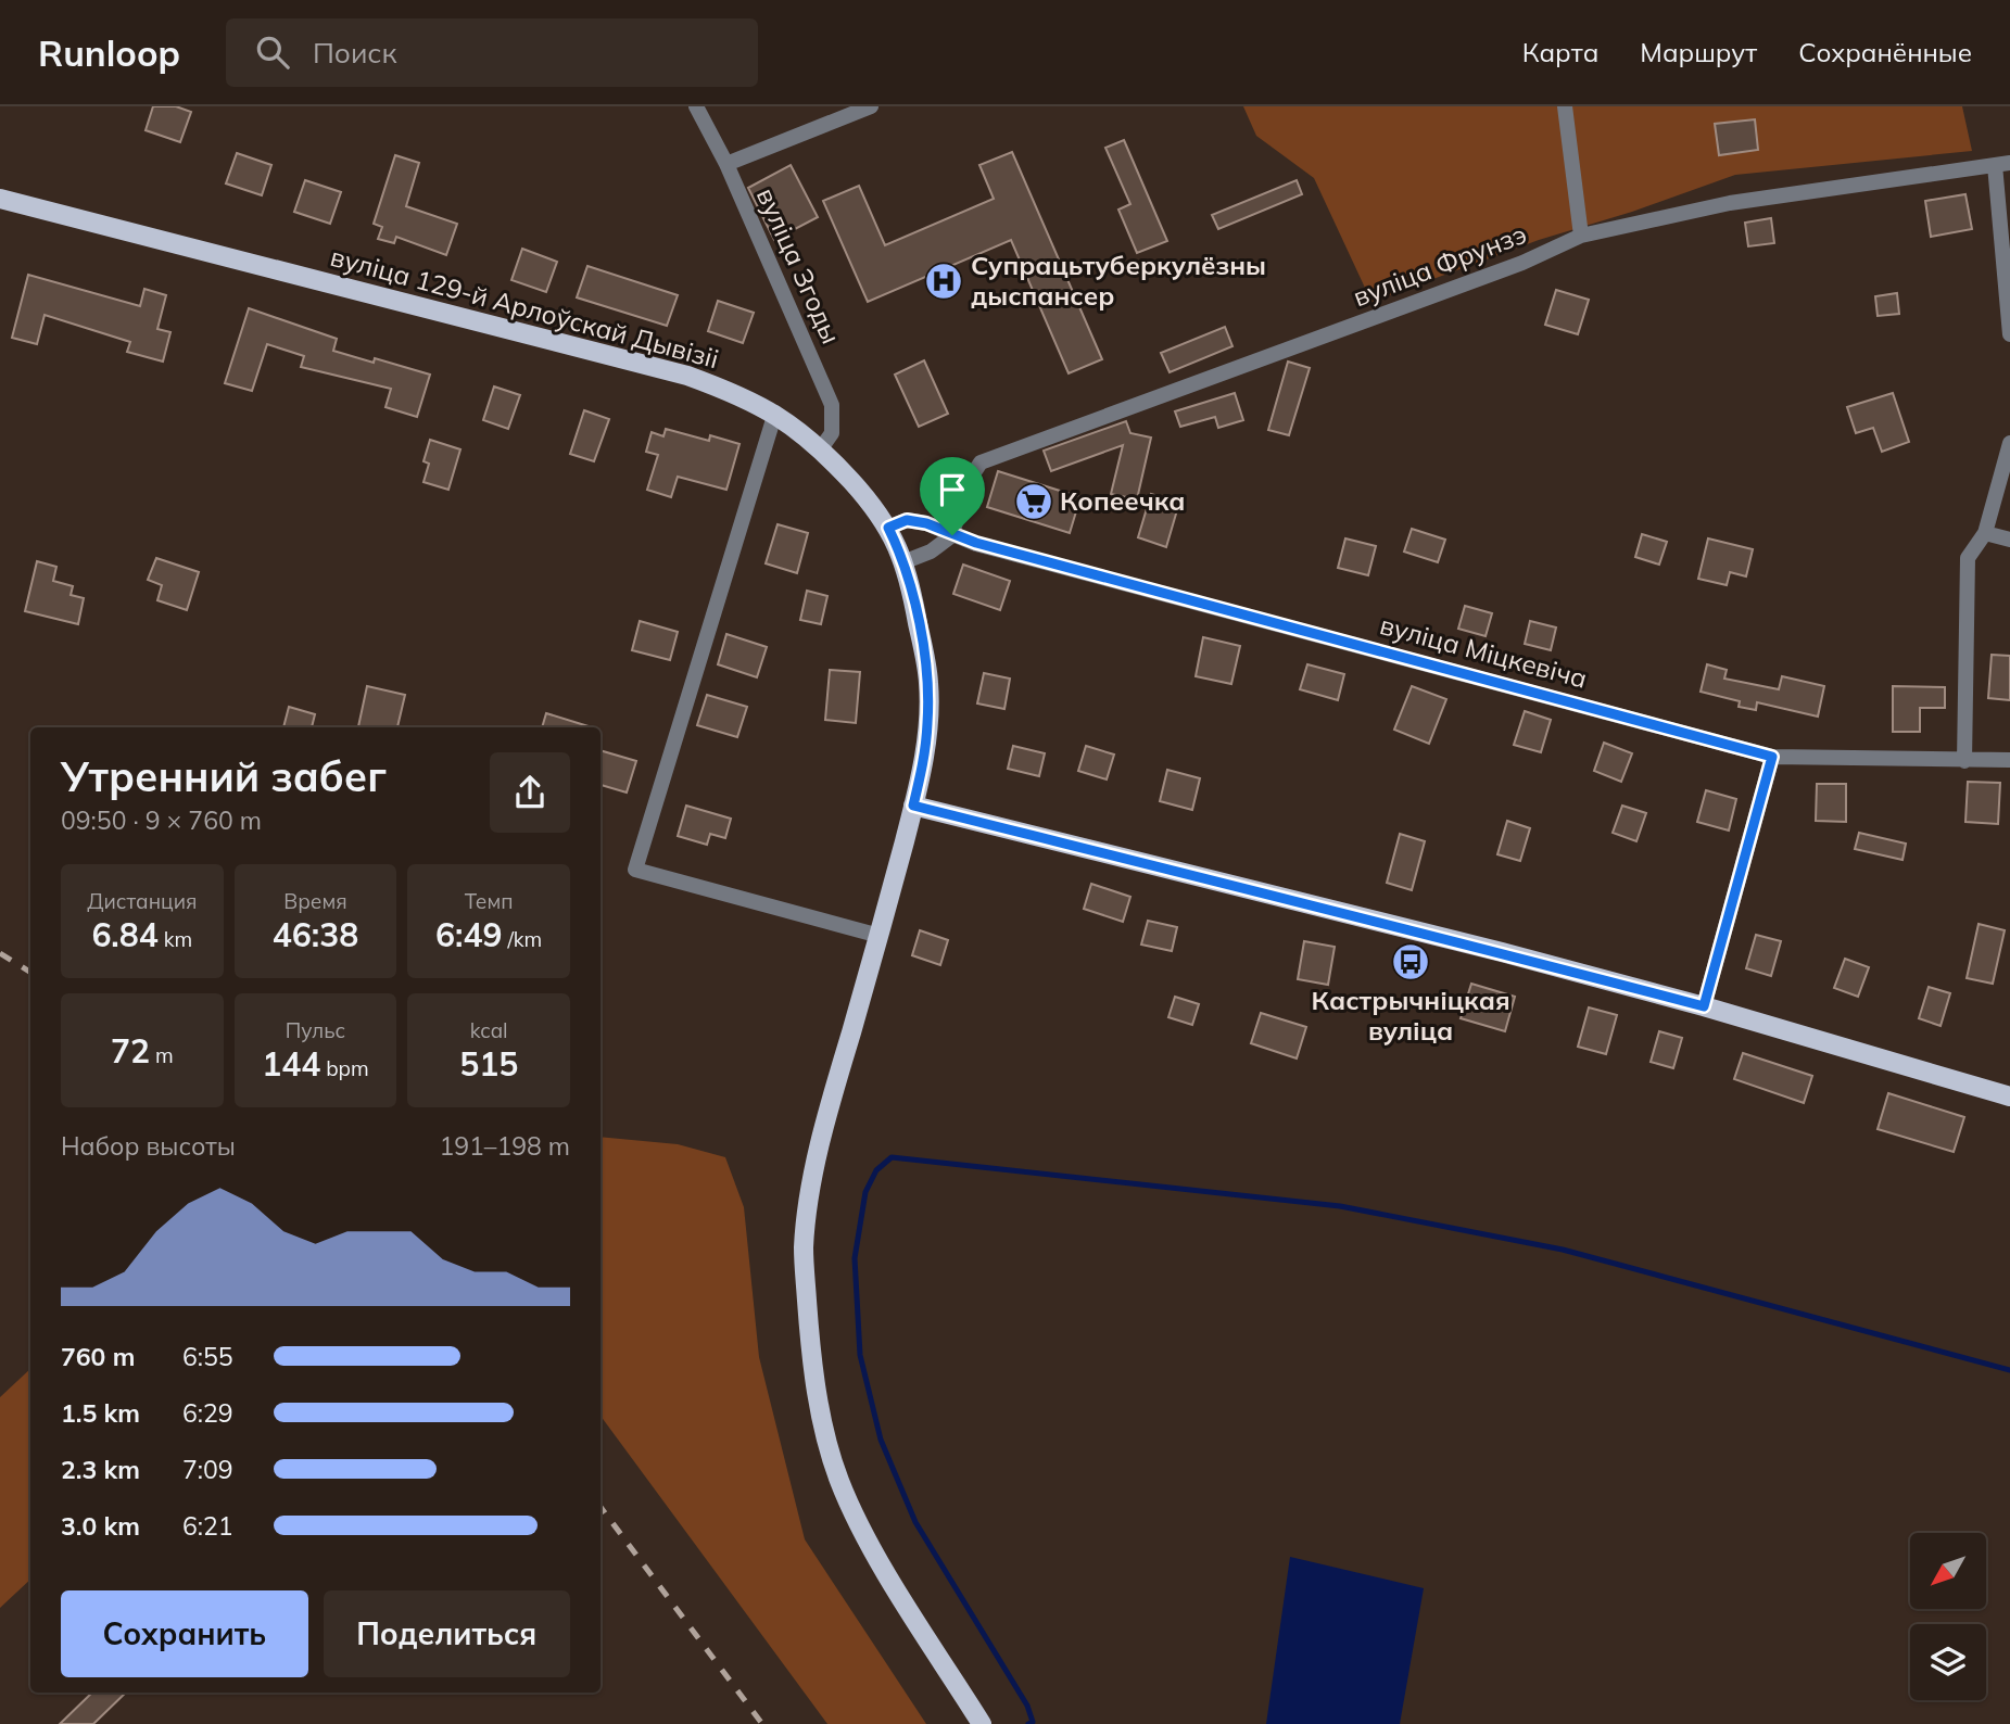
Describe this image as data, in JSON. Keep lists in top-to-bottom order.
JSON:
{
  "streets": {
    "main road": ["вуліца 129-й Арлоўскай Дывізіі"],
    "street": ["вуліца Згоды", "вуліца Фрунзэ", "вуліца Міцкевіча"]
  },
  "crossings": [
    ["вуліца Згоды", "вуліца 129-й Арлоўскай Дывізіі"],
    ["вуліца Фрунзэ", "вуліца Міцкевіча"],
    ["вуліца 129-й Арлоўскай Дывізіі", "вуліца Міцкевіча"]
  ],
  "places": {
    "hospital": ["Супрацьтуберкулёзны дыспансер"],
    "supermarket": ["Копеечка"],
    "bus stop": ["Кастрычніцкая вуліца"]
  },
  "north": "bottom left",
  "page": {
    "header": "Runloop",
    "search": "Поиск",
    "nav": ["Карта", "Маршрут", "Сохранённые"],
    "heading": ["Утренний забег", "09:50 · 9 × 760 m"],
    "stats": [
      ["Дистанция", "6.84 km"],
      ["Время", "46:38"],
      ["Темп", "6:49 /km"],
      ["72 m"],
      ["Пульс", "144 bpm"],
      ["kcal", "515"]
    ],
    "chart": ["Набор высоты", "191–198 m"],
    "list": [
      {
        "name": "760 m",
        "note": "6:55"
      },
      {
        "name": "1.5 km",
        "note": "6:29"
      },
      {
        "name": "2.3 km",
        "note": "7:09"
      },
      {
        "name": "3.0 km",
        "note": "6:21"
      }
    ],
    "buttons": ["Сохранить", "Поделиться"]
  }
}
